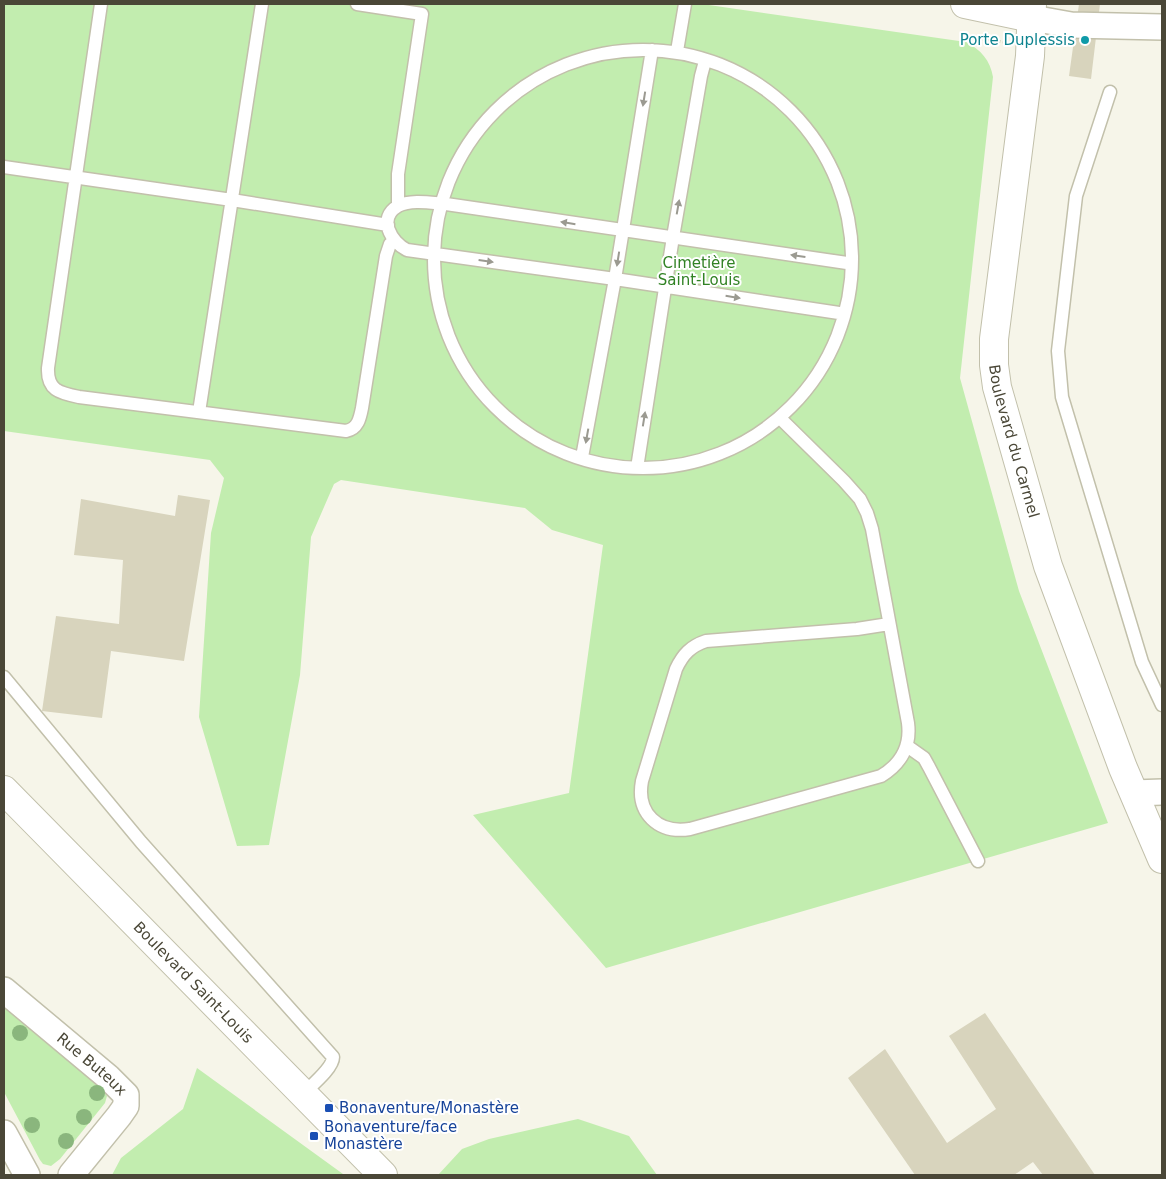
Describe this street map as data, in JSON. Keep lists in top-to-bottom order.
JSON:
{
  "streets": {
    "street": ["Boulevard du Carmel", "Boulevard Saint-Louis", "Rue Buteux"]
  },
  "parks": ["Cimetière Saint-Louis"],
  "places": {
    "other": ["Porte Duplessis"],
    "transit": ["Bonaventure/Monastère", "Bonaventure/face Monastère"]
  }
}
